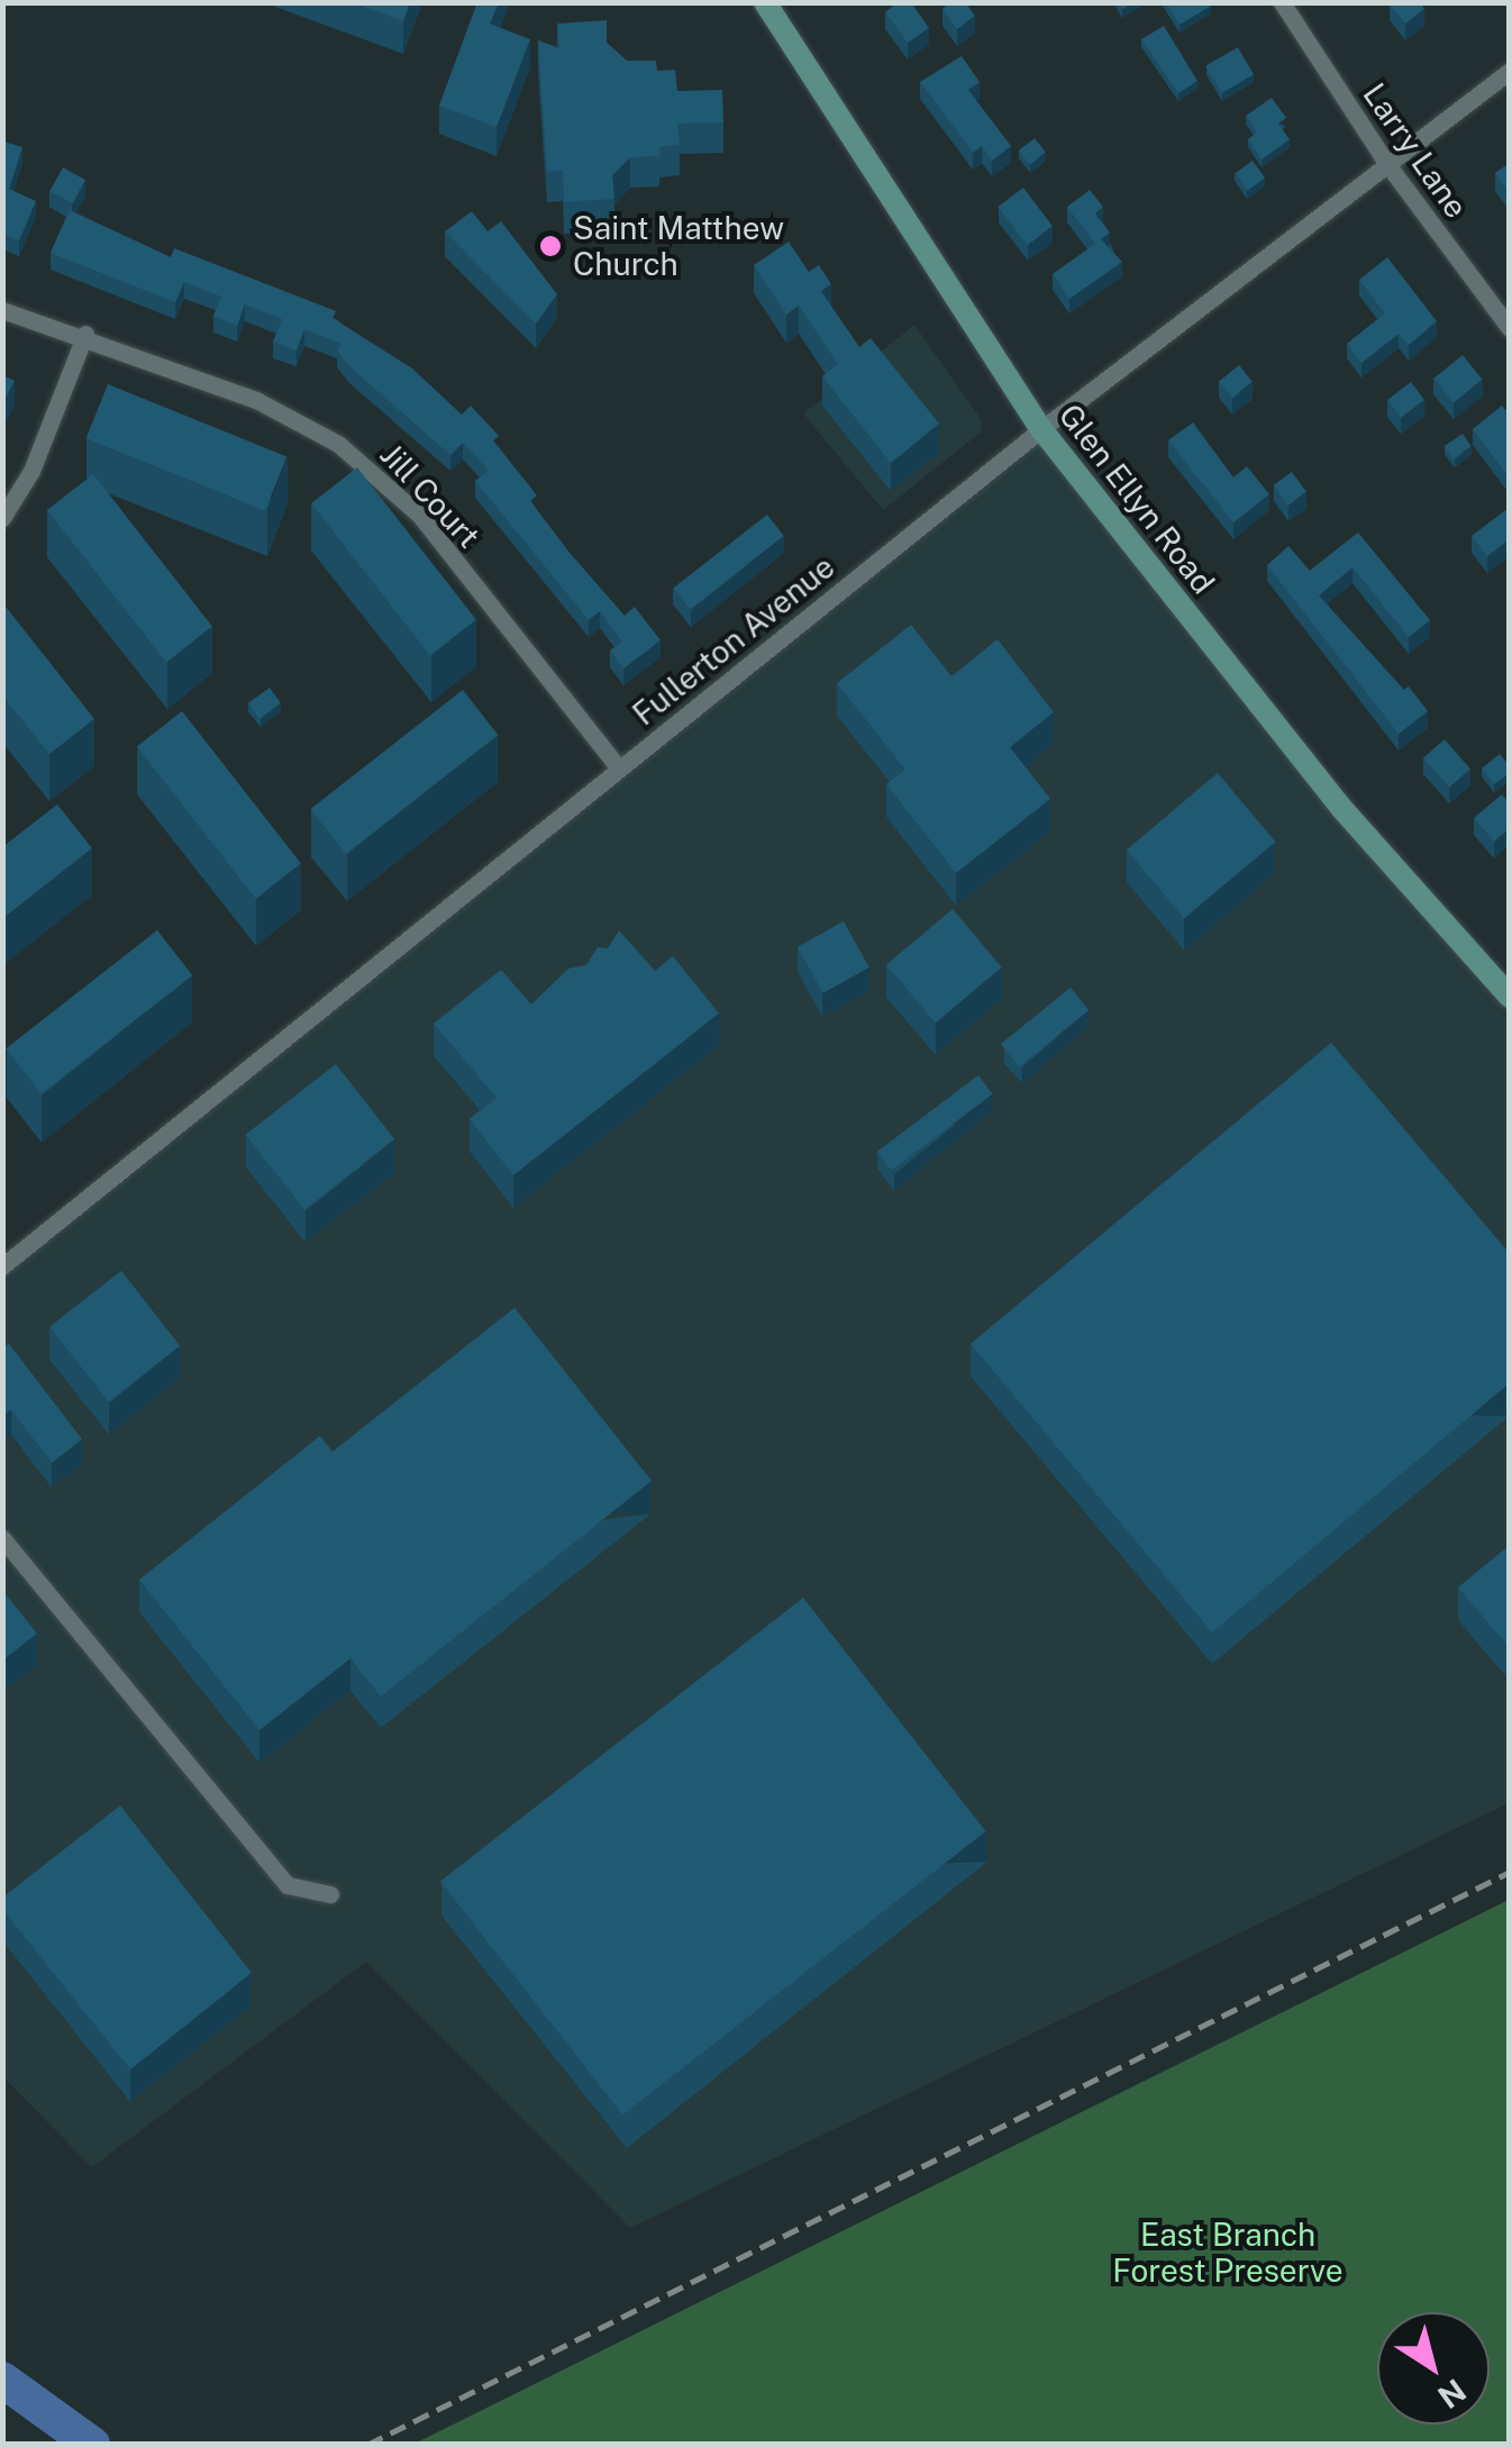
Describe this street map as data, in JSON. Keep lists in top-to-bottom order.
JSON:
{
  "streets": {
    "street": [
      "Larry Lane",
      "Jill Court",
      "Glen Ellyn Road",
      "Fullerton Avenue"
    ]
  },
  "crossings": [
    ["Larry Lane", "Fullerton Avenue"],
    ["Jill Court", "Fullerton Avenue"],
    ["Glen Ellyn Road", "Fullerton Avenue"]
  ],
  "parks": ["East Branch Forest Preserve"],
  "places": ["Saint Matthew Church"],
  "north": "bottom right"
}
